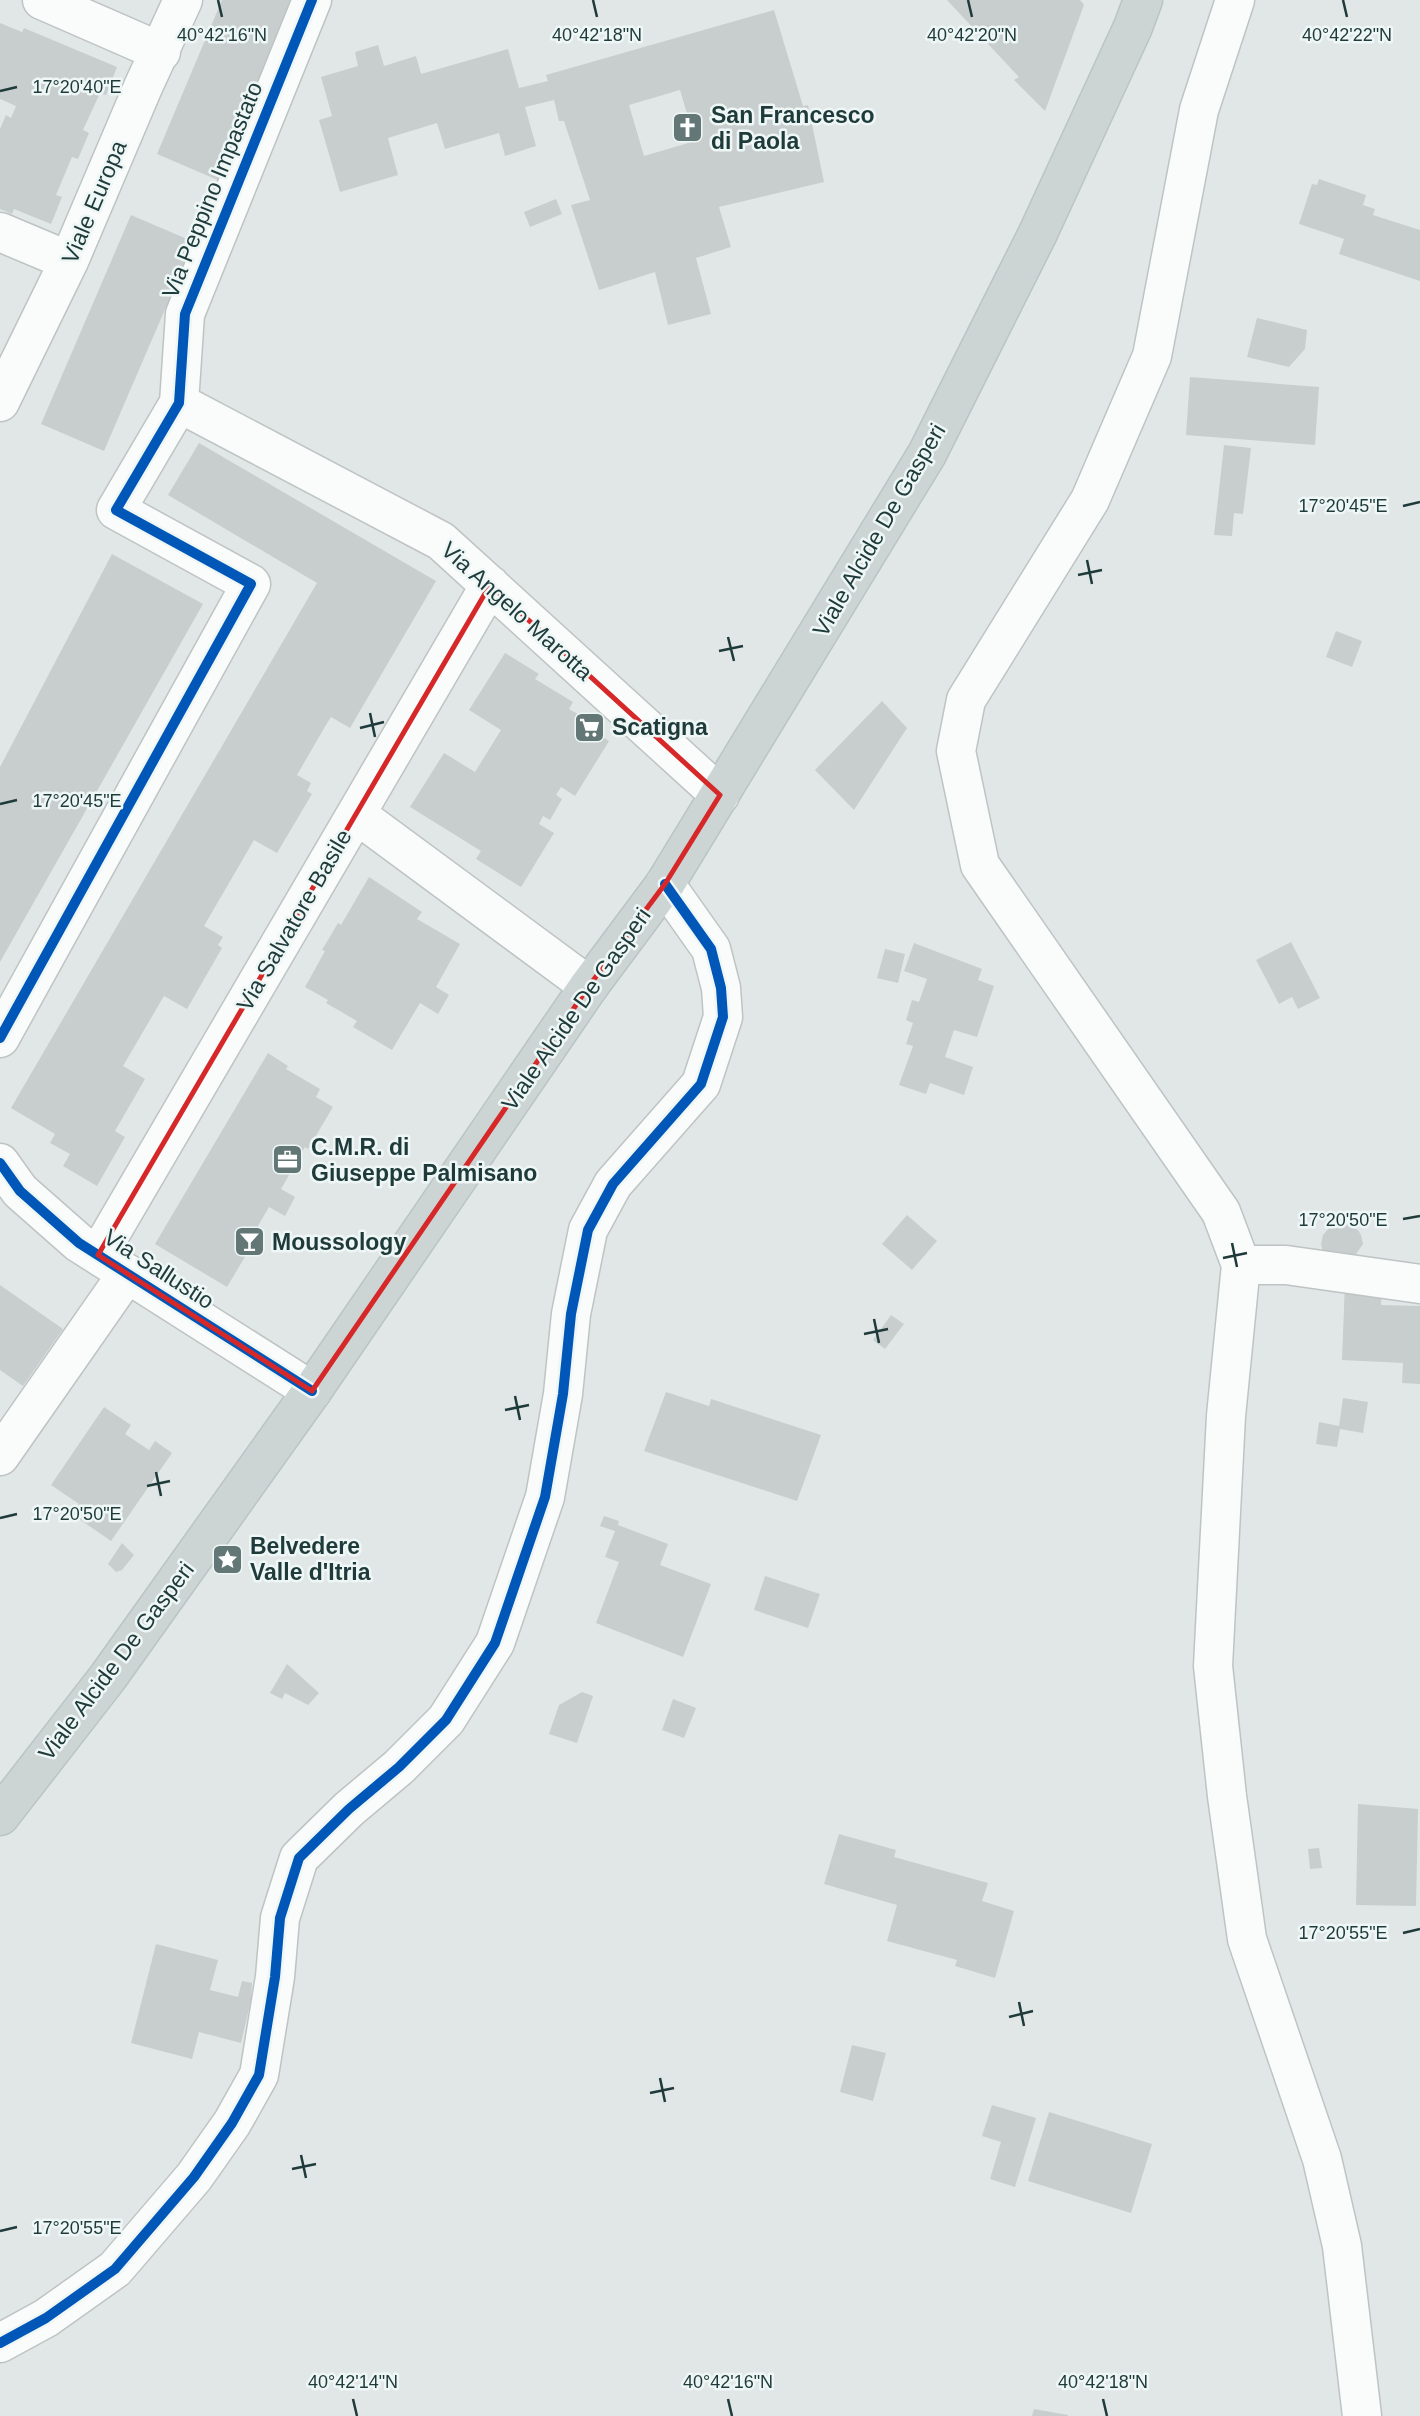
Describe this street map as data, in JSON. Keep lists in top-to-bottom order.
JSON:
{
  "streets": {
    "main road": ["Viale Alcide De Gasperi"],
    "street": [
      "Via Peppino Impastato",
      "Viale Europa",
      "Via Angelo Marotta",
      "Via Salvatore Basile",
      "Via Sallustio"
    ]
  },
  "crossings": [
    ["Via Peppino Impastato", "Via Angelo Marotta"],
    ["Viale Alcide De Gasperi", "Via Angelo Marotta"],
    ["Viale Alcide De Gasperi", "Via Sallustio"],
    ["Via Angelo Marotta", "Via Salvatore Basile"],
    ["Via Salvatore Basile", "Via Sallustio"]
  ],
  "places": {
    "church": ["San Francesco di Paola"],
    "supermarket": ["Scatigna"],
    "office": ["C.M.R. di Giuseppe Palmisano"],
    "bar": ["Moussology"],
    "place": ["Belvedere Valle d'Itria"]
  },
  "coordinates": [
    "40°42'16\"N",
    "40°42'18\"N",
    "40°42'20\"N",
    "40°42'22\"N",
    "17°20'40\"E",
    "17°20'45\"E",
    "17°20'50\"E",
    "17°20'55\"E",
    "40°42'14\"N"
  ]
}
